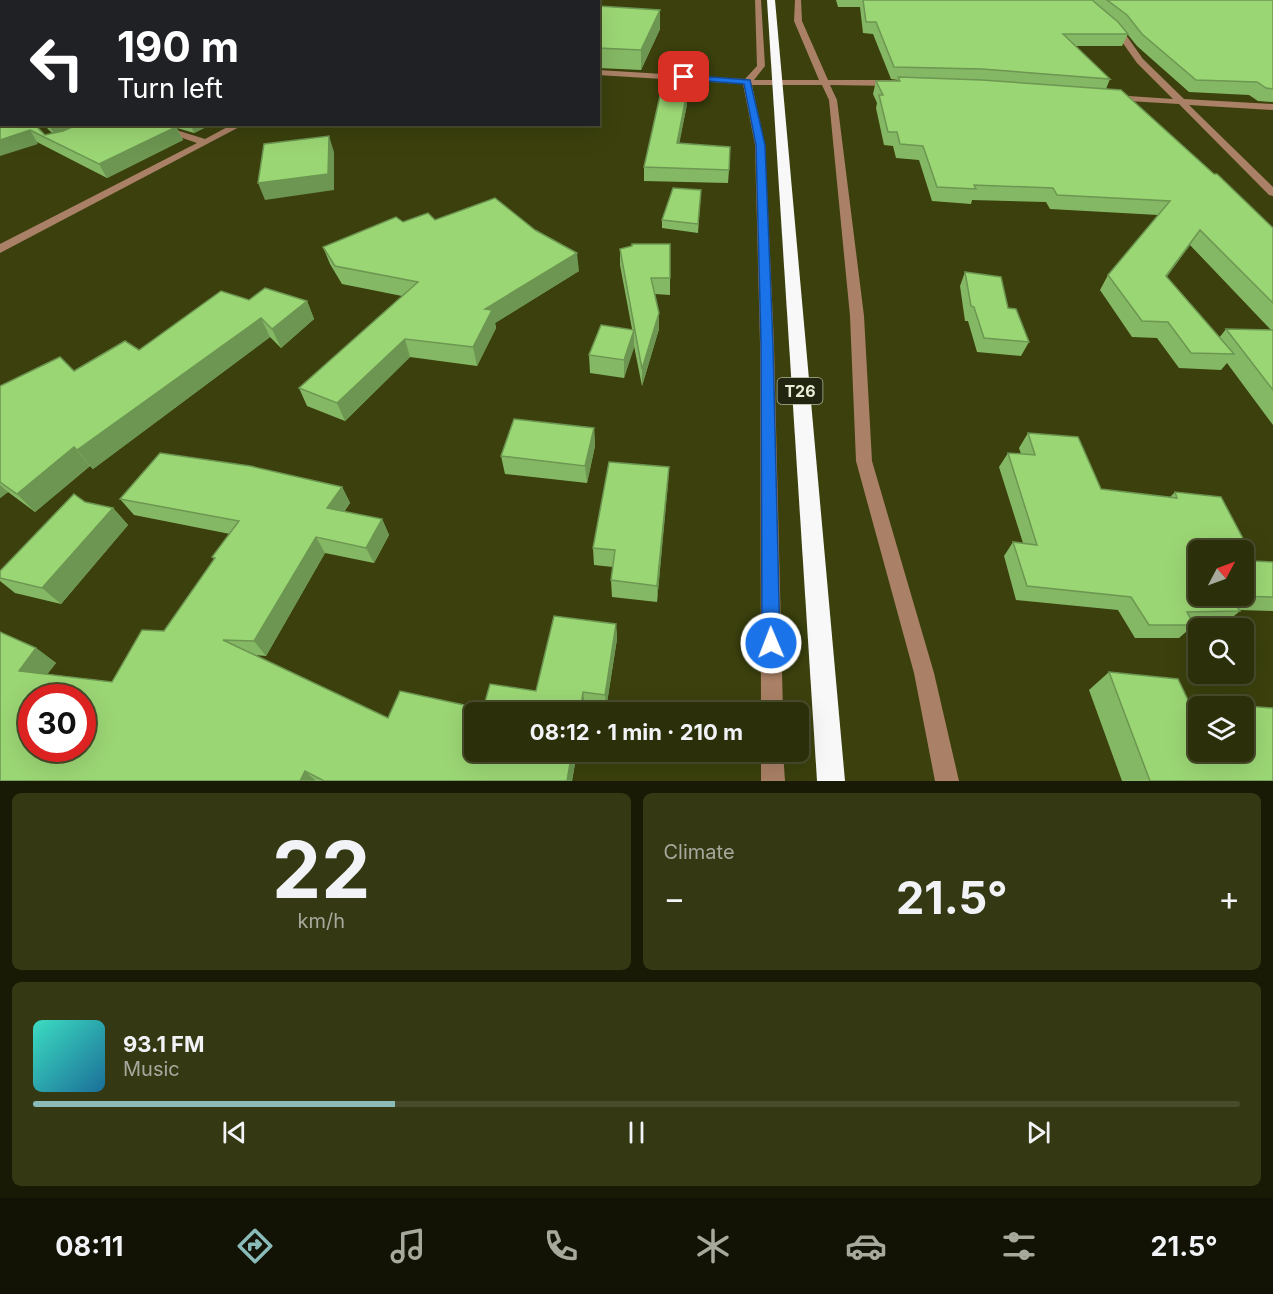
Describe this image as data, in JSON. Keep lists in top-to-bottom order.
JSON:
{
  "streets": {
    "highway": ["T26"]
  },
  "north": "top right",
  "page": {
    "turn": ["190 m", "Turn left"],
    "limit": "30",
    "trip": "08:12 · 1 min · 210 m",
    "tile": [
      ["22", "km/h"],
      "Climate"
    ],
    "heat": ["−", "21.5°", "+"],
    "song": ["93.1 FM", "Music"],
    "tabs": ["08:11", "21.5°"]
  }
}
